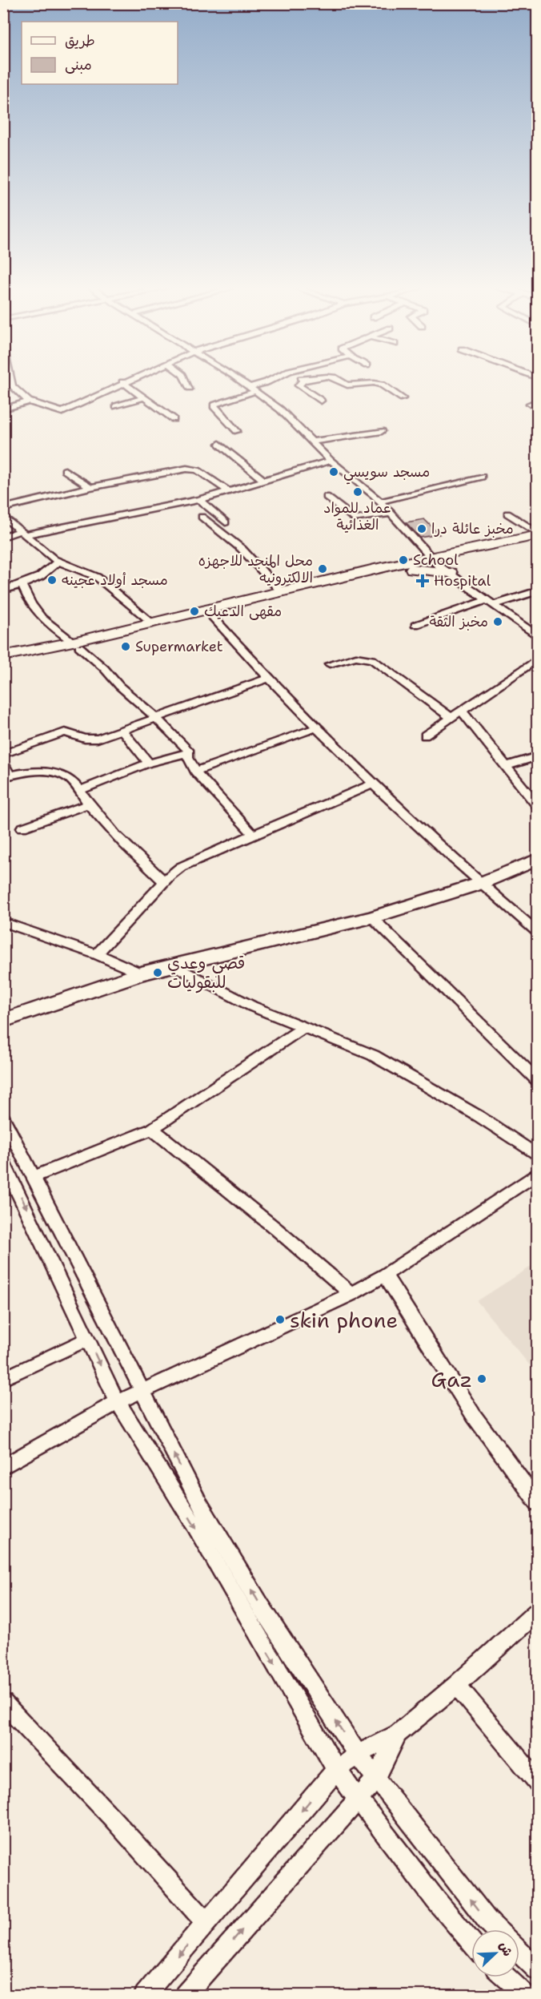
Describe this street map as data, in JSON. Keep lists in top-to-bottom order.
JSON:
{
  "places": {
    "other": [
      "مسجد سويسي",
      "عماد للمواد الغذائية",
      "مخبز عائلة درا",
      "School",
      "محل المنجد للاجهزه الالكترونيه",
      "مسجد أولاد عجينه",
      "مقهى الدعيك",
      "مخبز الثقة",
      "Supermarket",
      "قصي وعدي للبقوليات",
      "skin phone",
      "Gaz"
    ],
    "health": ["Hospital"]
  },
  "legend": ["طريق", "مبنى"],
  "north": "top right"
}
